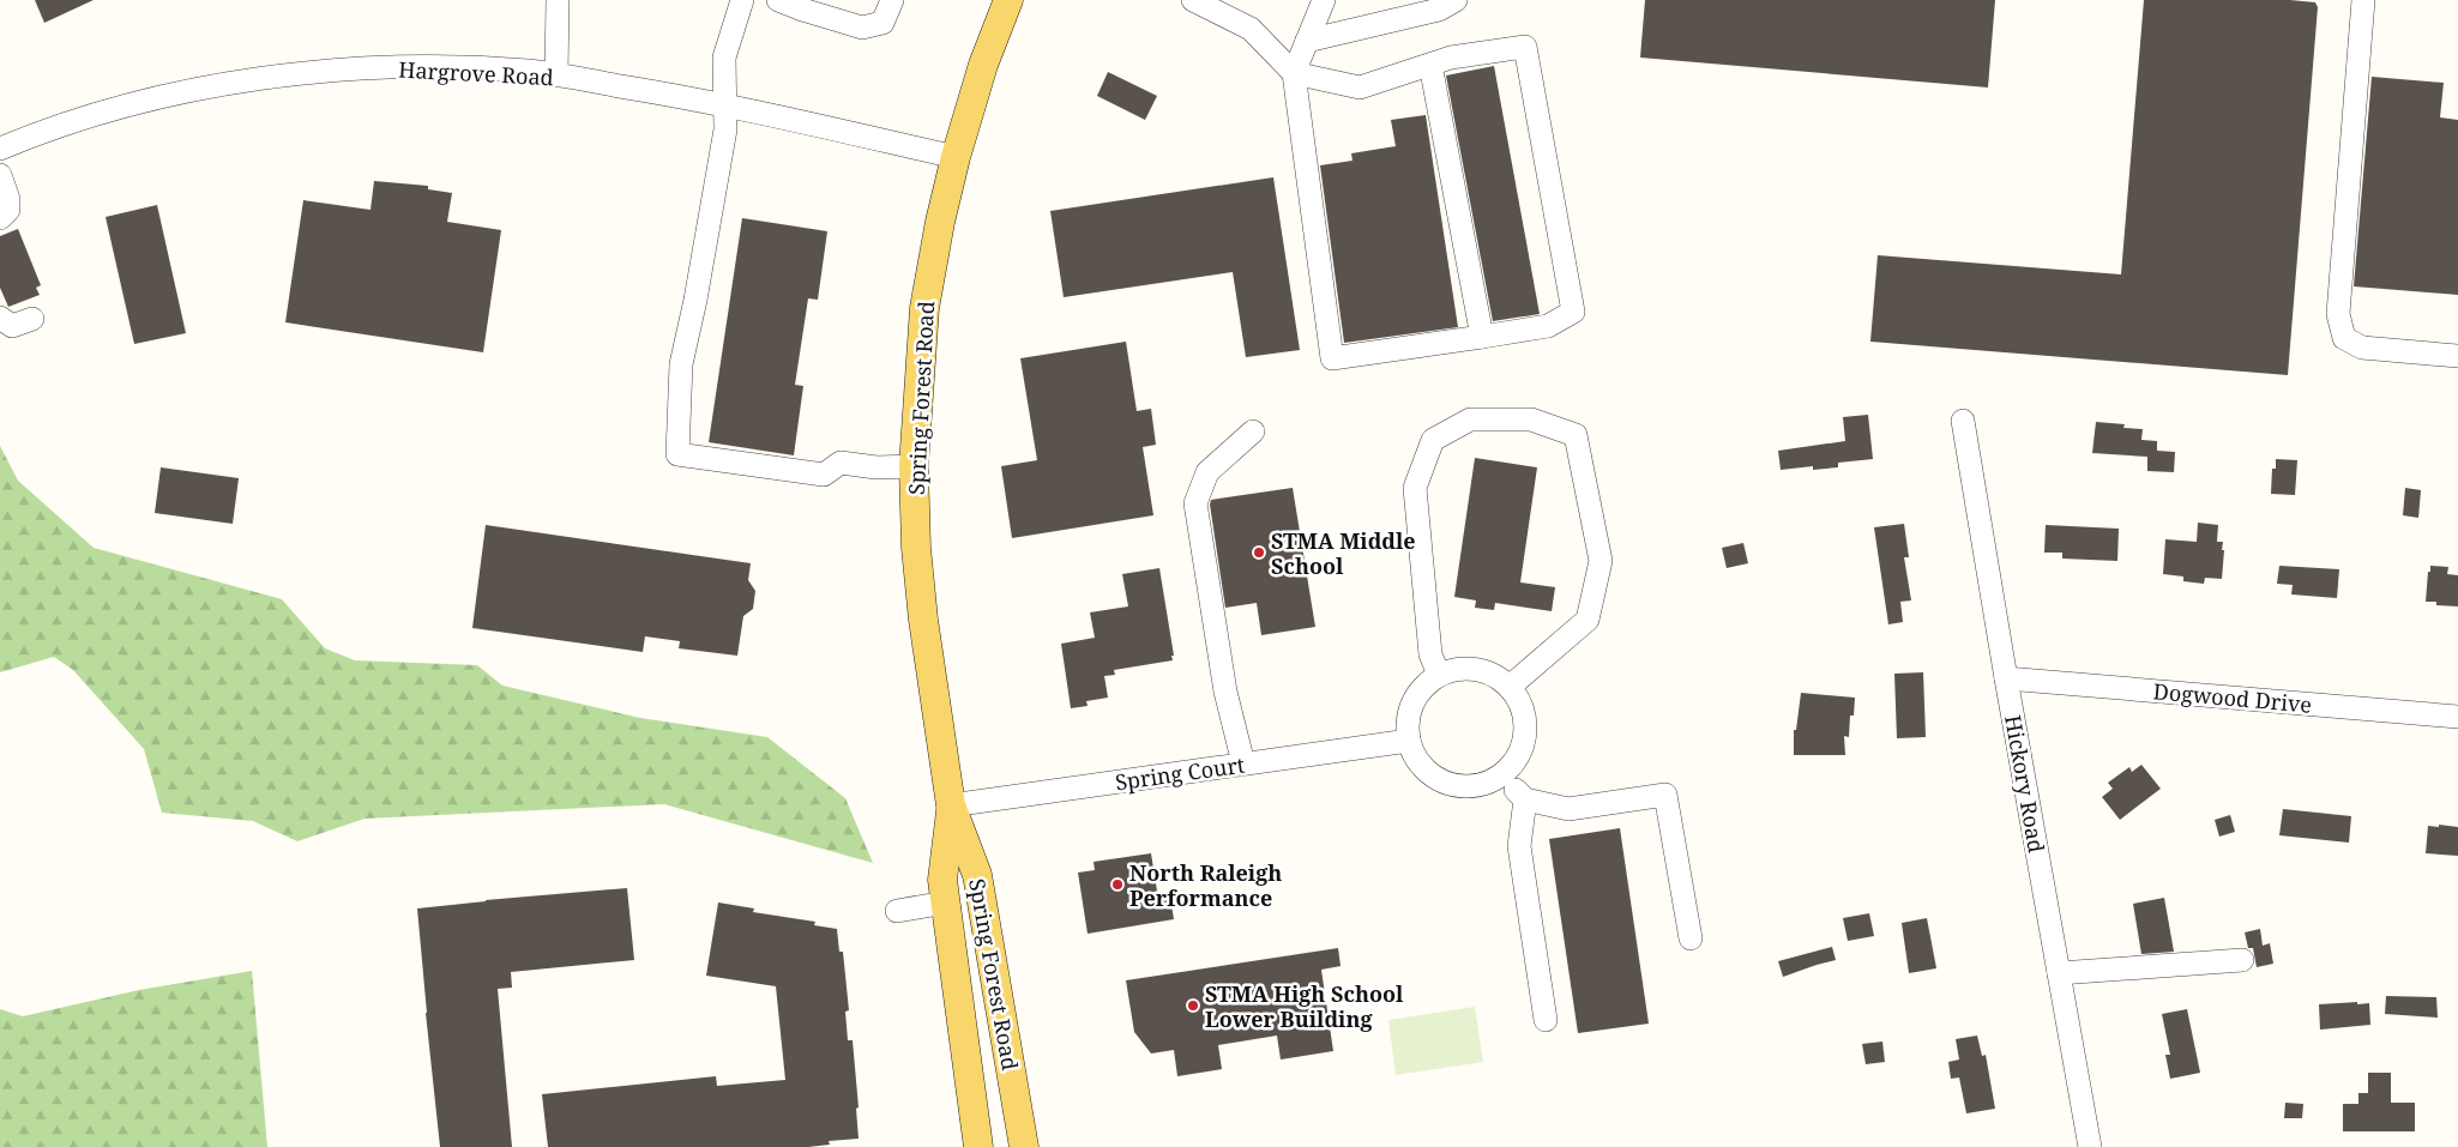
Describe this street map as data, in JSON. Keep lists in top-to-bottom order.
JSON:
{
  "streets": {
    "main road": ["Spring Forest Road"],
    "street": [
      "Hargrove Road",
      "Dogwood Drive",
      "Spring Court",
      "Hickory Road"
    ]
  },
  "crossings": [
    ["Hargrove Road", "Spring Forest Road"],
    ["Spring Forest Road", "Spring Court"],
    ["Dogwood Drive", "Hickory Road"]
  ],
  "places": ["STMA Middle School", "North Raleigh Performance", "STMA High School Lower Building"]
}
